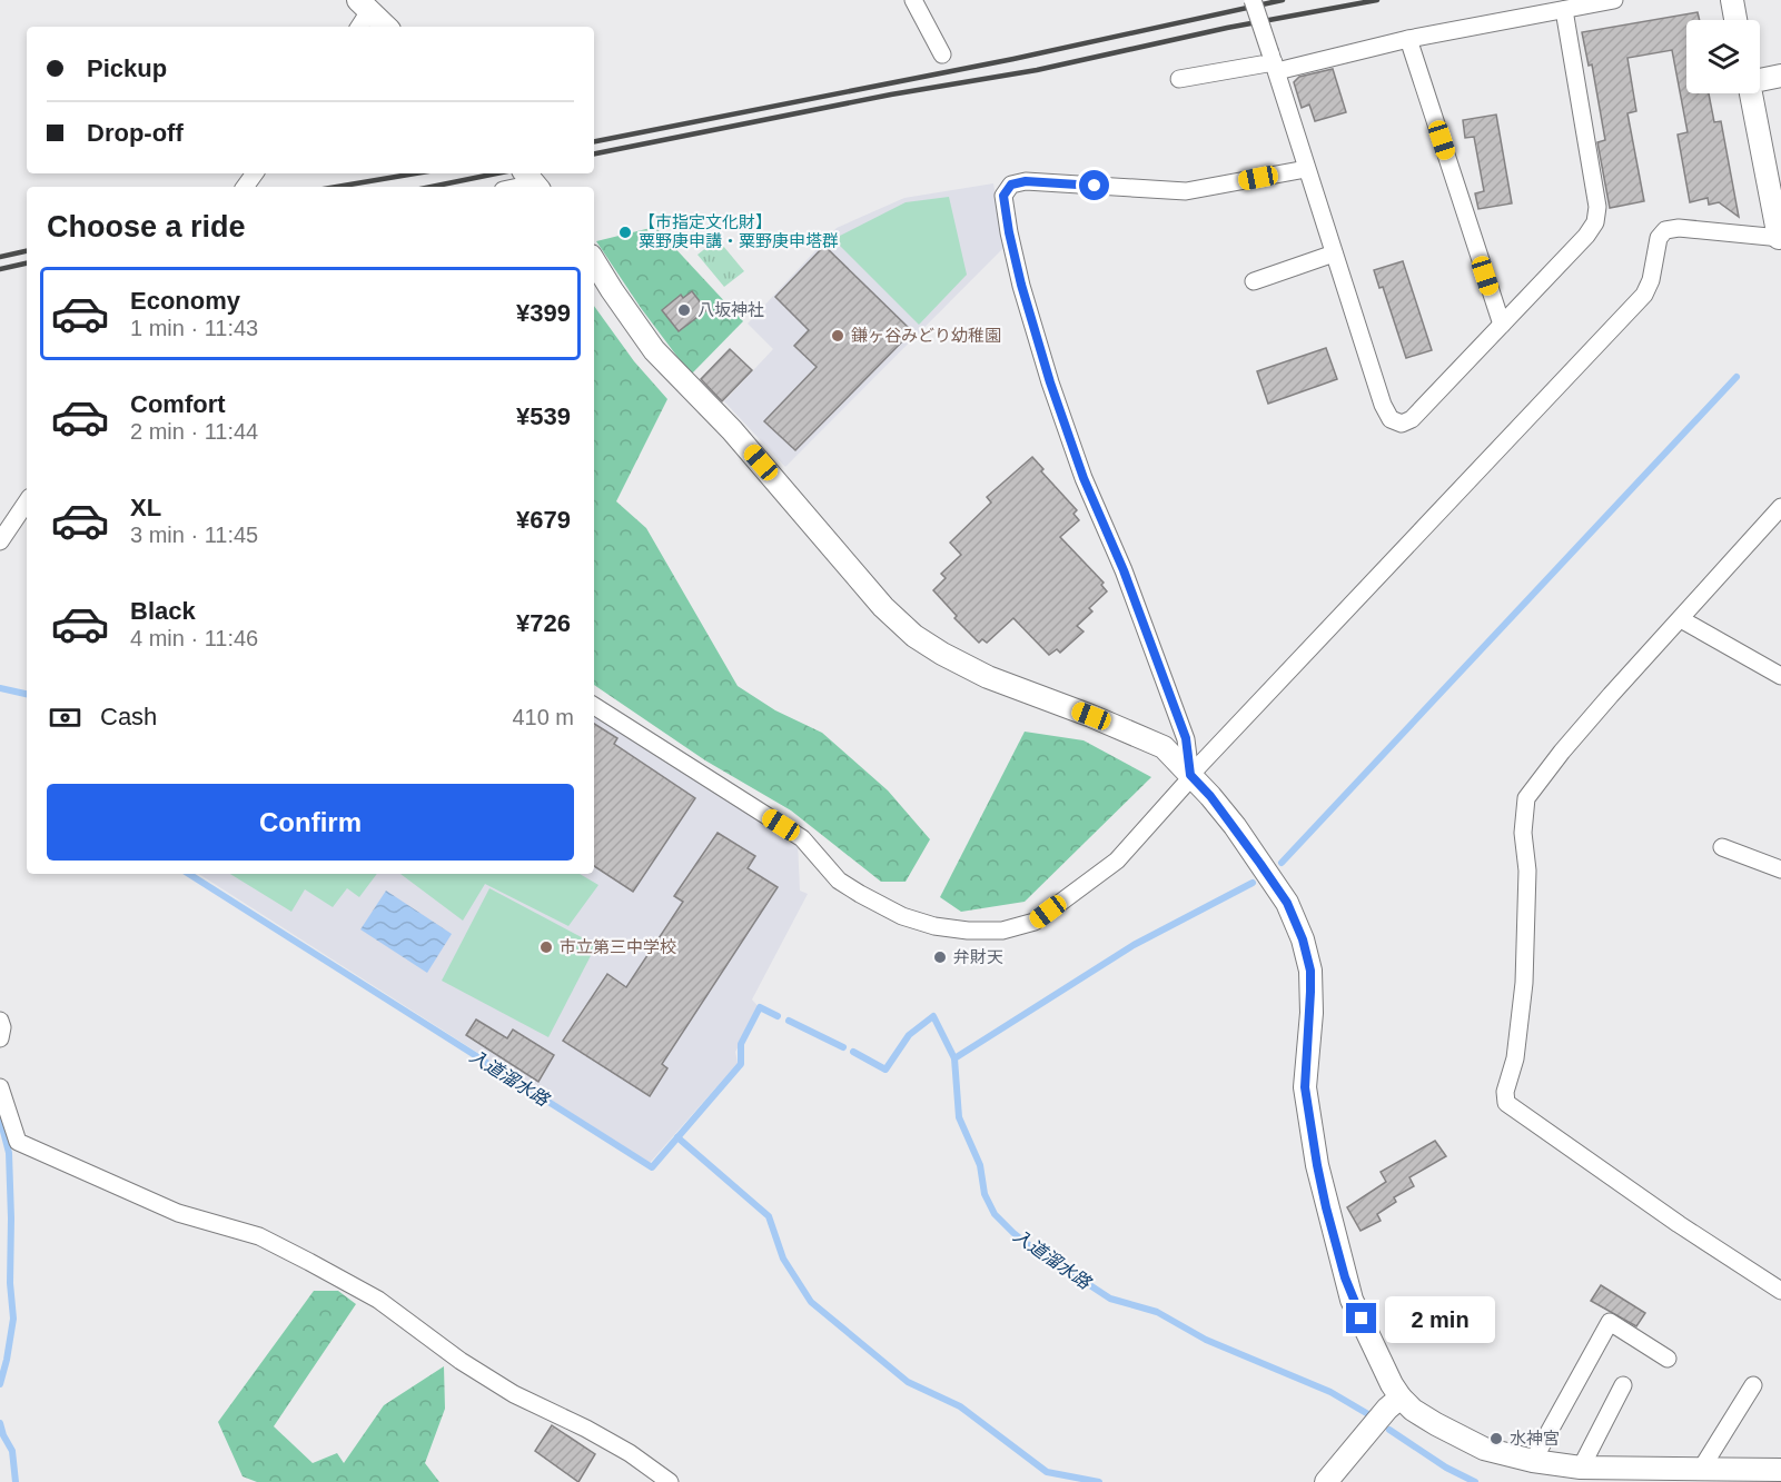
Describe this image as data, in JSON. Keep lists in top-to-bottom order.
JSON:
{
  "water": ["入道溜水路"],
  "places": [
    "【市指定文化財】 粟野庚申講・粟野庚申塔群",
    "八坂神社",
    "鎌ヶ谷みどり幼稚園",
    "市立第三中学校",
    "弁財天",
    "水神宮"
  ],
  "page": {
    "banner": ["Pickup", "Drop-off"],
    "heading": "Choose a ride",
    "list": [
      {
        "name": "Economy",
        "note": "1 min · 11:43",
        "value": "¥399"
      },
      {
        "name": "Comfort",
        "note": "2 min · 11:44",
        "value": "¥539"
      },
      {
        "name": "XL",
        "note": "3 min · 11:45",
        "value": "¥679"
      },
      {
        "name": "Black",
        "note": "4 min · 11:46",
        "value": "¥726"
      }
    ],
    "pay": ["Cash", "410 m"],
    "buttons": "Confirm",
    "bubble": "2 min"
  }
}
